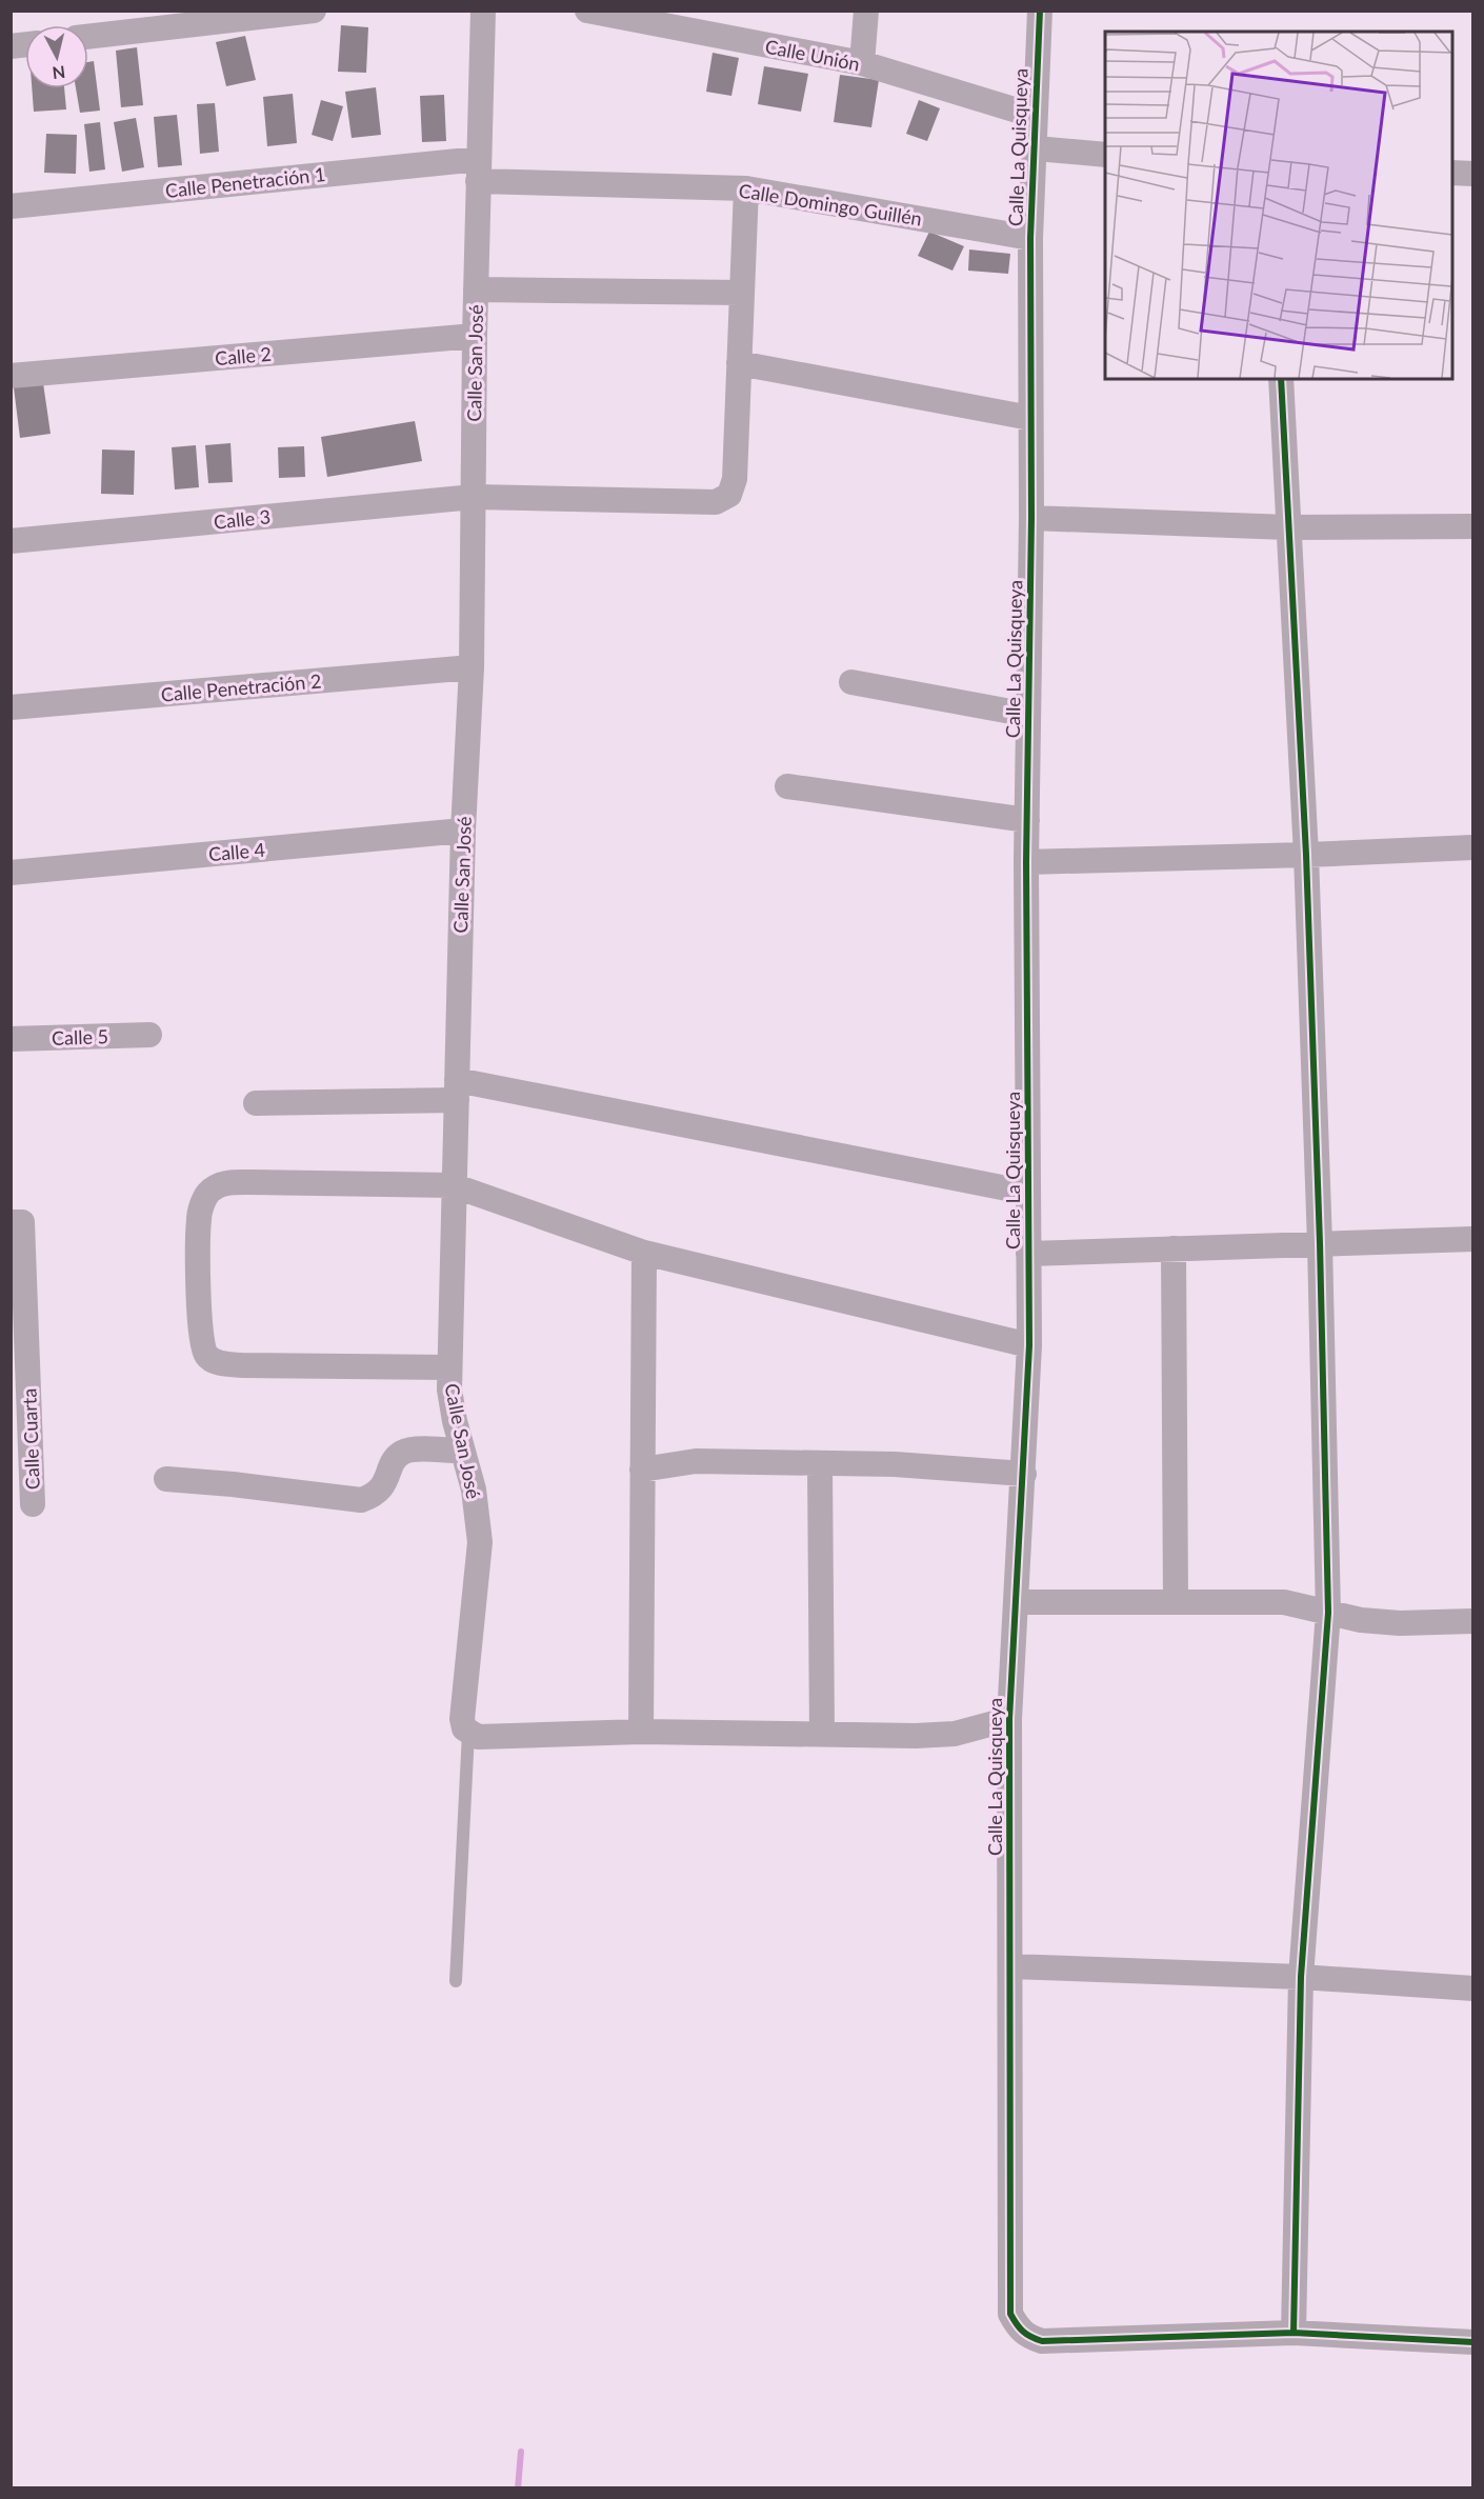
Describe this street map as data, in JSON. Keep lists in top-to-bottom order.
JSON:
{
  "streets": {
    "street": [
      "Calle Unión",
      "Calle La Quisqueya",
      "Calle Penetración 1",
      "Calle Domingo Guillén",
      "Calle 2",
      "Calle San José",
      "Calle 3",
      "Calle Penetración 2",
      "Calle 4",
      "Calle 5",
      "Calle Cuarta"
    ]
  },
  "crossings": [
    ["Calle Unión", "Calle La Quisqueya"],
    ["Calle La Quisqueya", "Calle Domingo Guillén"],
    ["Calle Penetración 1", "Calle Domingo Guillén"],
    ["Calle Penetración 1", "Calle San José"],
    ["Calle Domingo Guillén", "Calle San José"],
    ["Calle Domingo Guillén", "Calle 3"],
    ["Calle 2", "Calle San José"],
    ["Calle San José", "Calle 3"],
    ["Calle San José", "Calle Penetración 2"],
    ["Calle San José", "Calle 4"]
  ],
  "north": "bottom"
}
